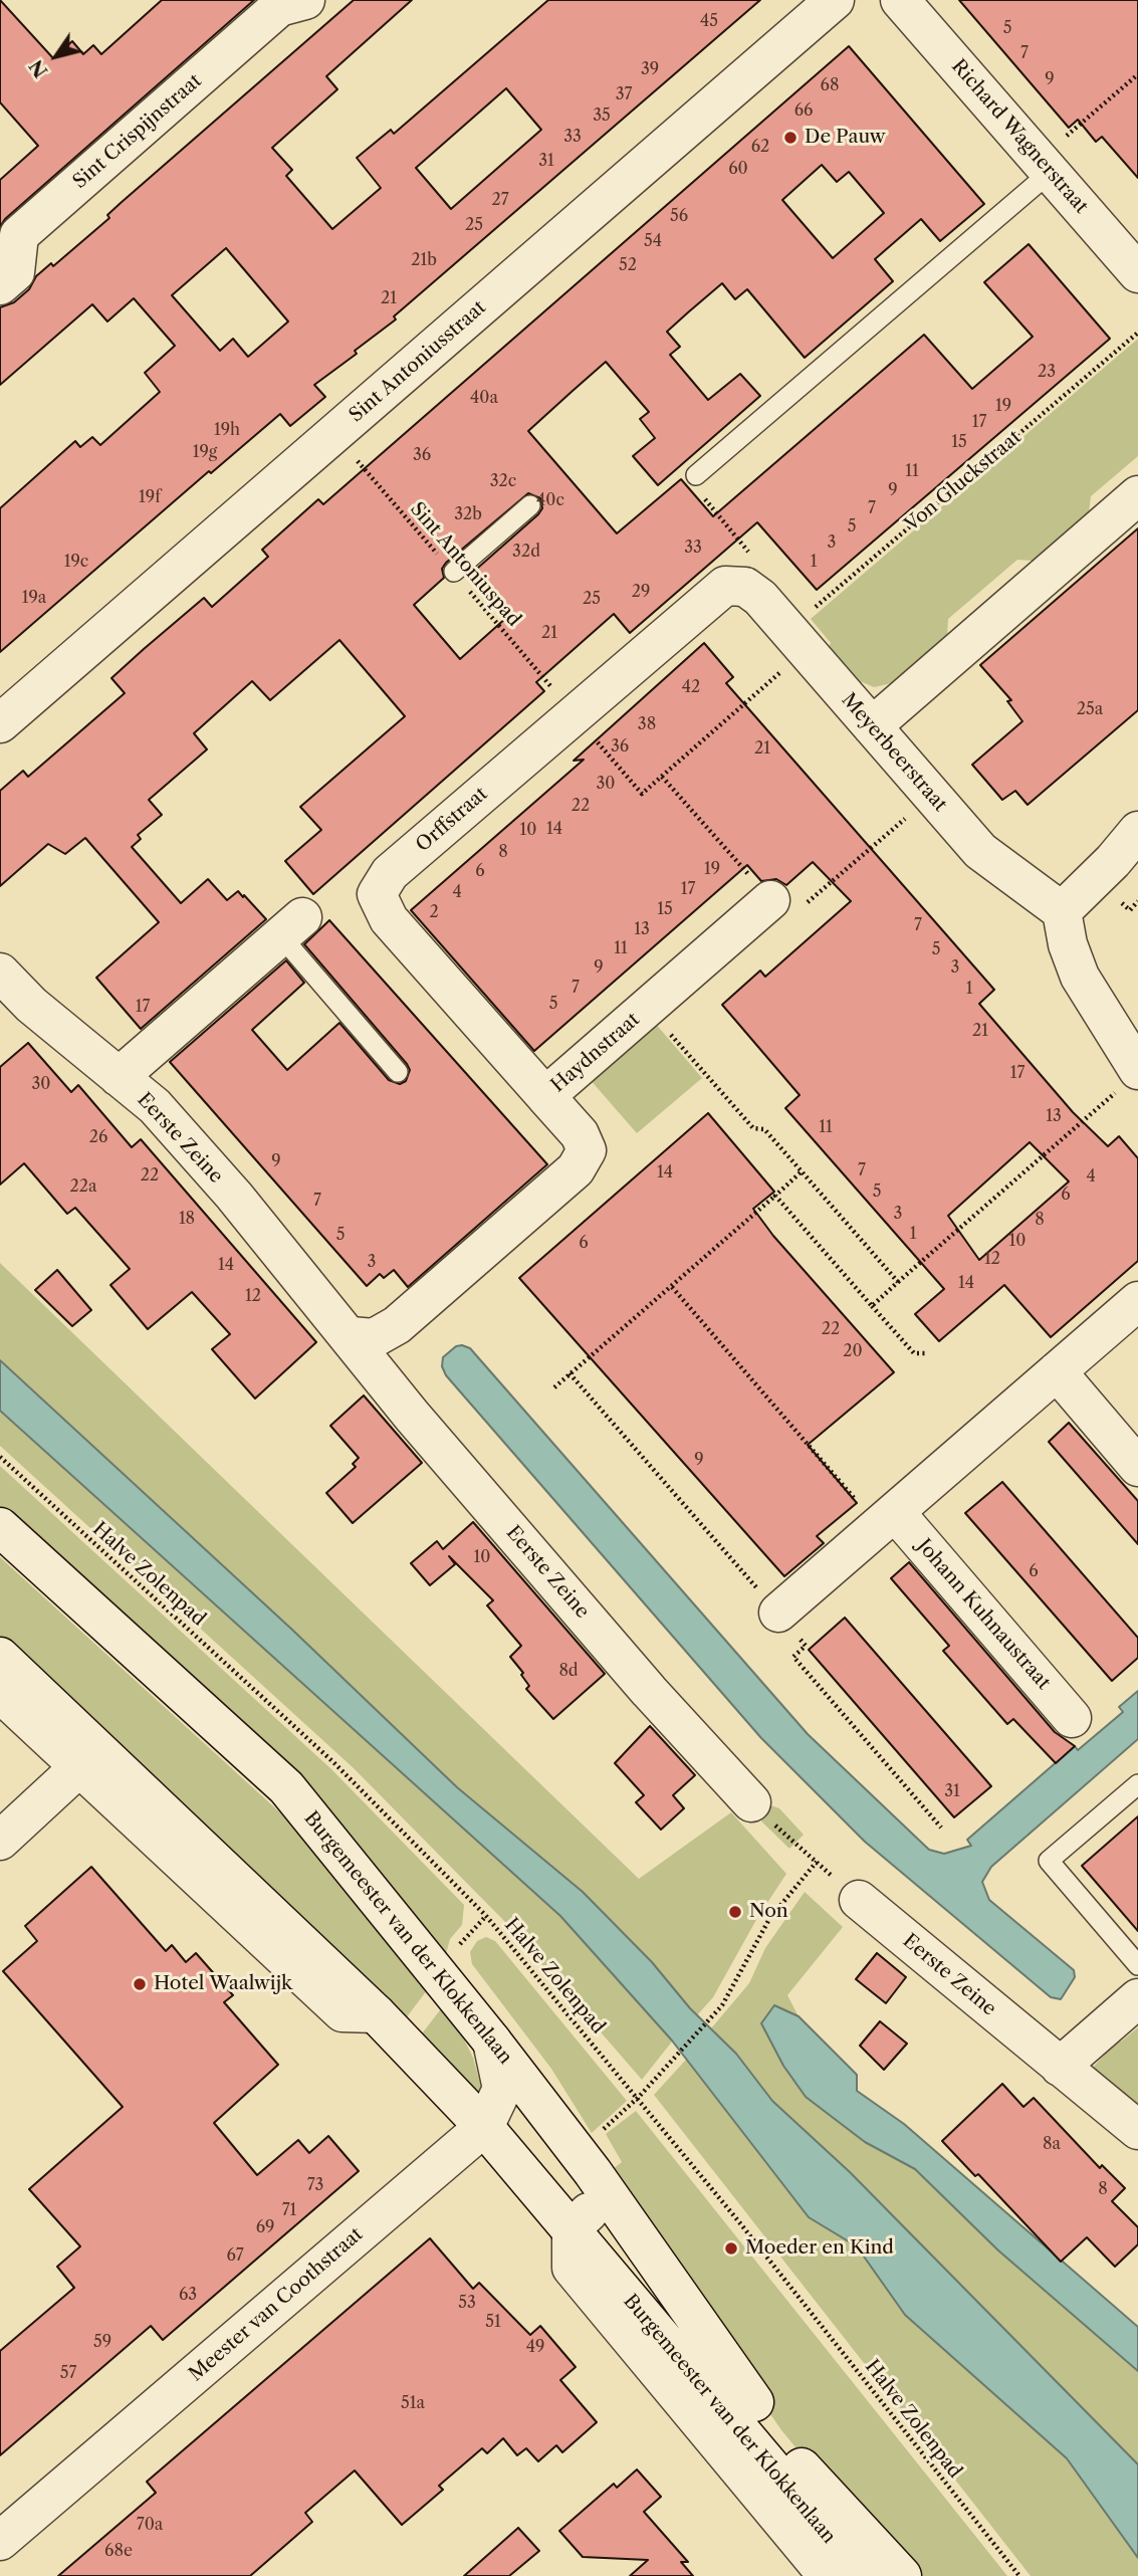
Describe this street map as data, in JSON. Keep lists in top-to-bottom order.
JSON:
{
  "streets": {
    "street": [
      "Sint Crispijnstraat",
      "Richard Wagnerstraat",
      "Sint Antoniusstraat",
      "Meyerbeerstraat",
      "Orffstraat",
      "Haydnstraat",
      "Eerste Zeine",
      "Johann Kuhnaustraat",
      "Burgemeester van der Klokkenlaan",
      "Meester van Coothstraat"
    ],
    "path": ["Von Gluckstraat", "Sint Antoniuspad", "Halve Zolenpad"]
  },
  "crossings": [
    ["Sint Antoniusstraat", "Sint Antoniuspad"],
    ["Von Gluckstraat", "Sint Antoniuspad"],
    ["Von Gluckstraat", "Meyerbeerstraat"],
    ["Sint Antoniuspad", "Orffstraat"],
    ["Meyerbeerstraat", "Orffstraat"],
    ["Orffstraat", "Haydnstraat"],
    ["Haydnstraat", "Eerste Zeine"],
    ["Burgemeester van der Klokkenlaan", "Meester van Coothstraat"]
  ],
  "places": [
    "De Pauw",
    "Non",
    "Hotel Waalwijk",
    "Moeder en Kind"
  ],
  "house_numbers": [
    "45",
    "5",
    "7",
    "39",
    "9",
    "68",
    "37",
    "66",
    "35",
    "33",
    "62",
    "31",
    "60",
    "27",
    "56",
    "25",
    "54",
    "21b",
    "52",
    "21",
    "23",
    "40a",
    "19",
    "17",
    "19h",
    "15",
    "19g",
    "36",
    "11",
    "32c",
    "9",
    "19f",
    "40c",
    "7",
    "32b",
    "5",
    "3",
    "33",
    "32d",
    "19c",
    "1",
    "29",
    "19a",
    "25",
    "21",
    "42",
    "25a",
    "38",
    "36",
    "21",
    "30",
    "22",
    "14",
    "10",
    "8",
    "19",
    "6",
    "17",
    "4",
    "15",
    "2",
    "7",
    "13",
    "11",
    "5",
    "9",
    "3",
    "7",
    "1",
    "5",
    "17",
    "21",
    "17",
    "30",
    "13",
    "11",
    "26",
    "9",
    "7",
    "14",
    "22",
    "4",
    "22a",
    "5",
    "6",
    "7",
    "3",
    "18",
    "8",
    "1",
    "5",
    "10",
    "6",
    "12",
    "3",
    "14",
    "14",
    "12",
    "22",
    "20",
    "9",
    "10",
    "6",
    "8d",
    "31",
    "8a",
    "73",
    "8",
    "71",
    "69",
    "67",
    "63",
    "53",
    "51",
    "59",
    "49",
    "57",
    "51a",
    "70a",
    "68e"
  ],
  "north": "bottom left"
}
